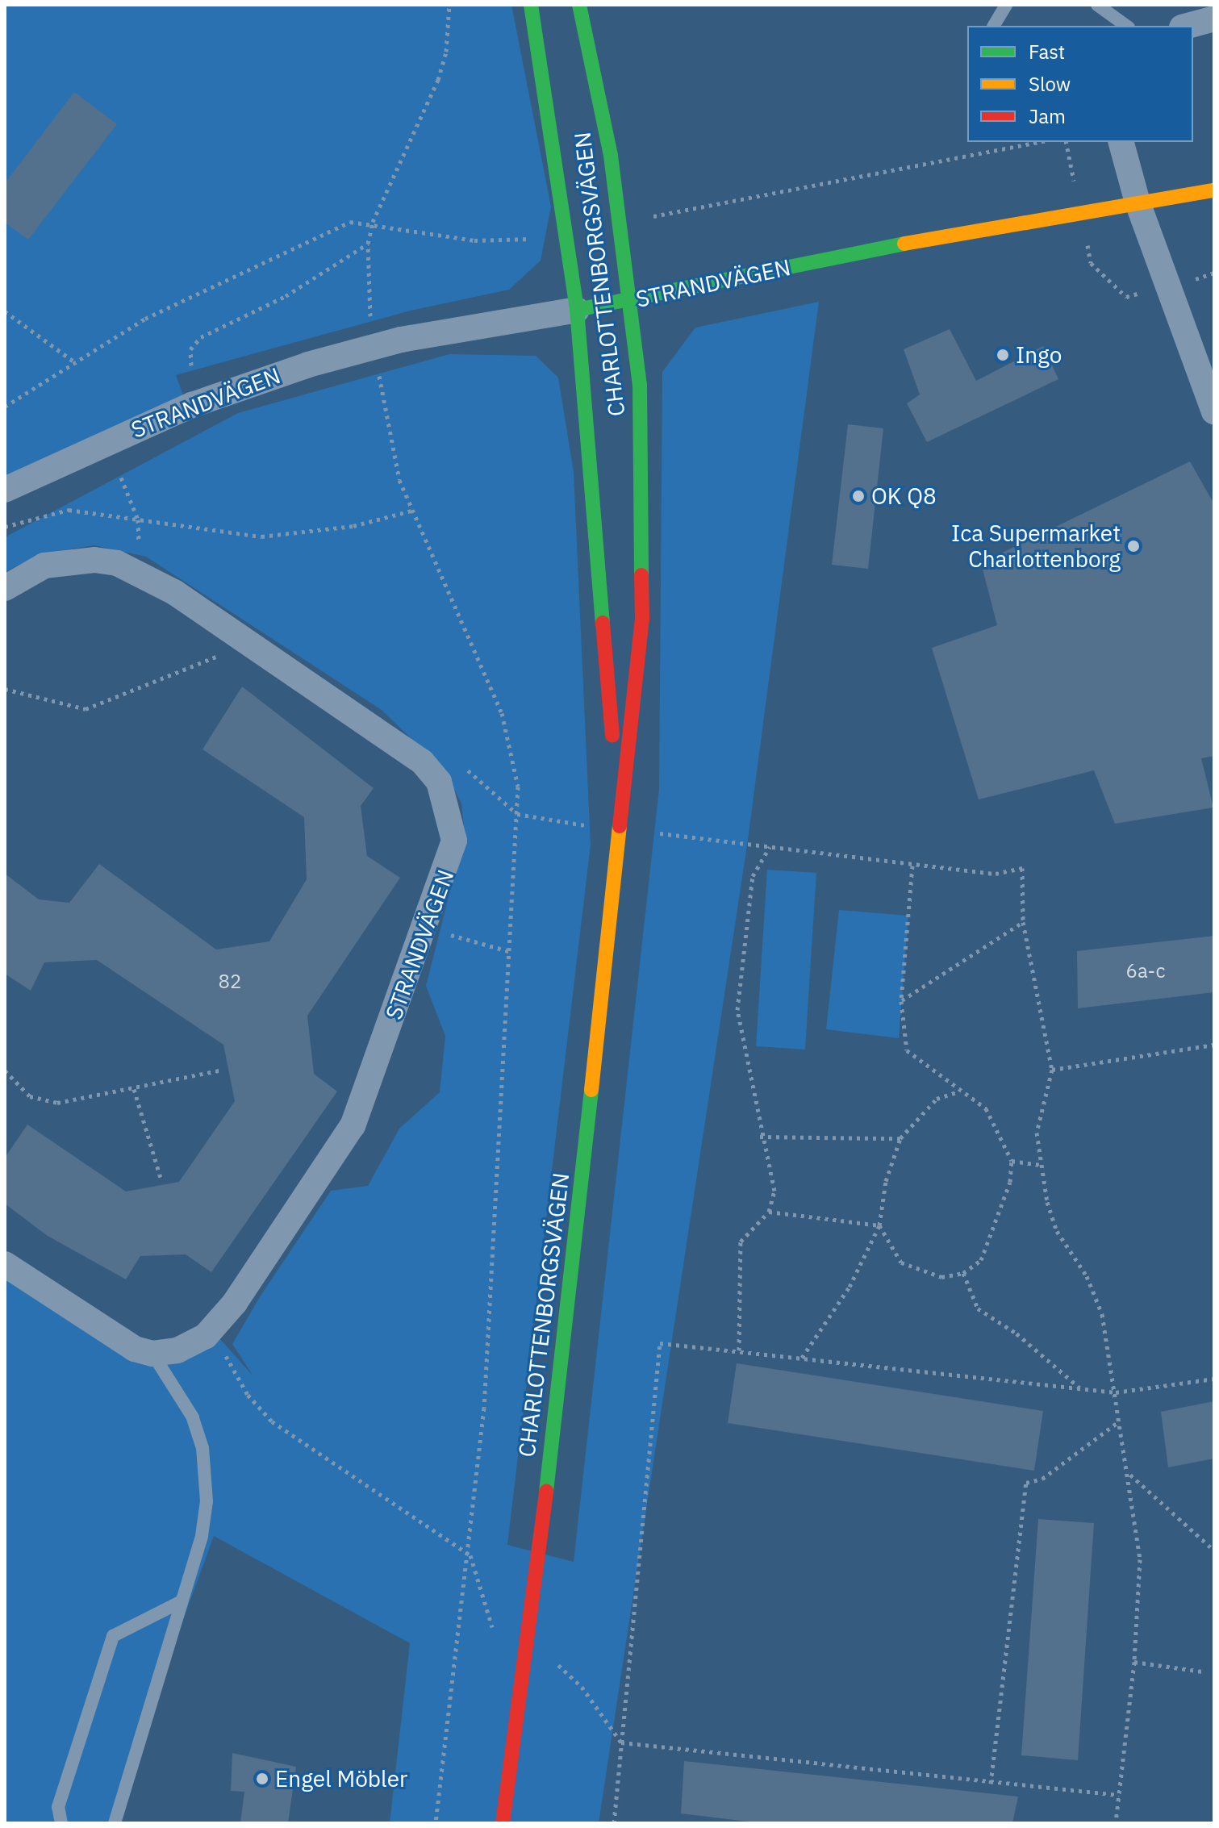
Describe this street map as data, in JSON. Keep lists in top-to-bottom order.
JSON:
{
  "streets": {
    "main road": ["CHARLOTTENBORGSVÄGEN", "STRANDVÄGEN"]
  },
  "crossings": [
    ["CHARLOTTENBORGSVÄGEN", "STRANDVÄGEN"]
  ],
  "places": [
    "Ingo",
    "OK Q8",
    "Ica Supermarket Charlottenborg",
    "Engel Möbler"
  ],
  "house_numbers": ["6a-c", "82"],
  "legend": ["Fast", "Slow", "Jam"]
}
